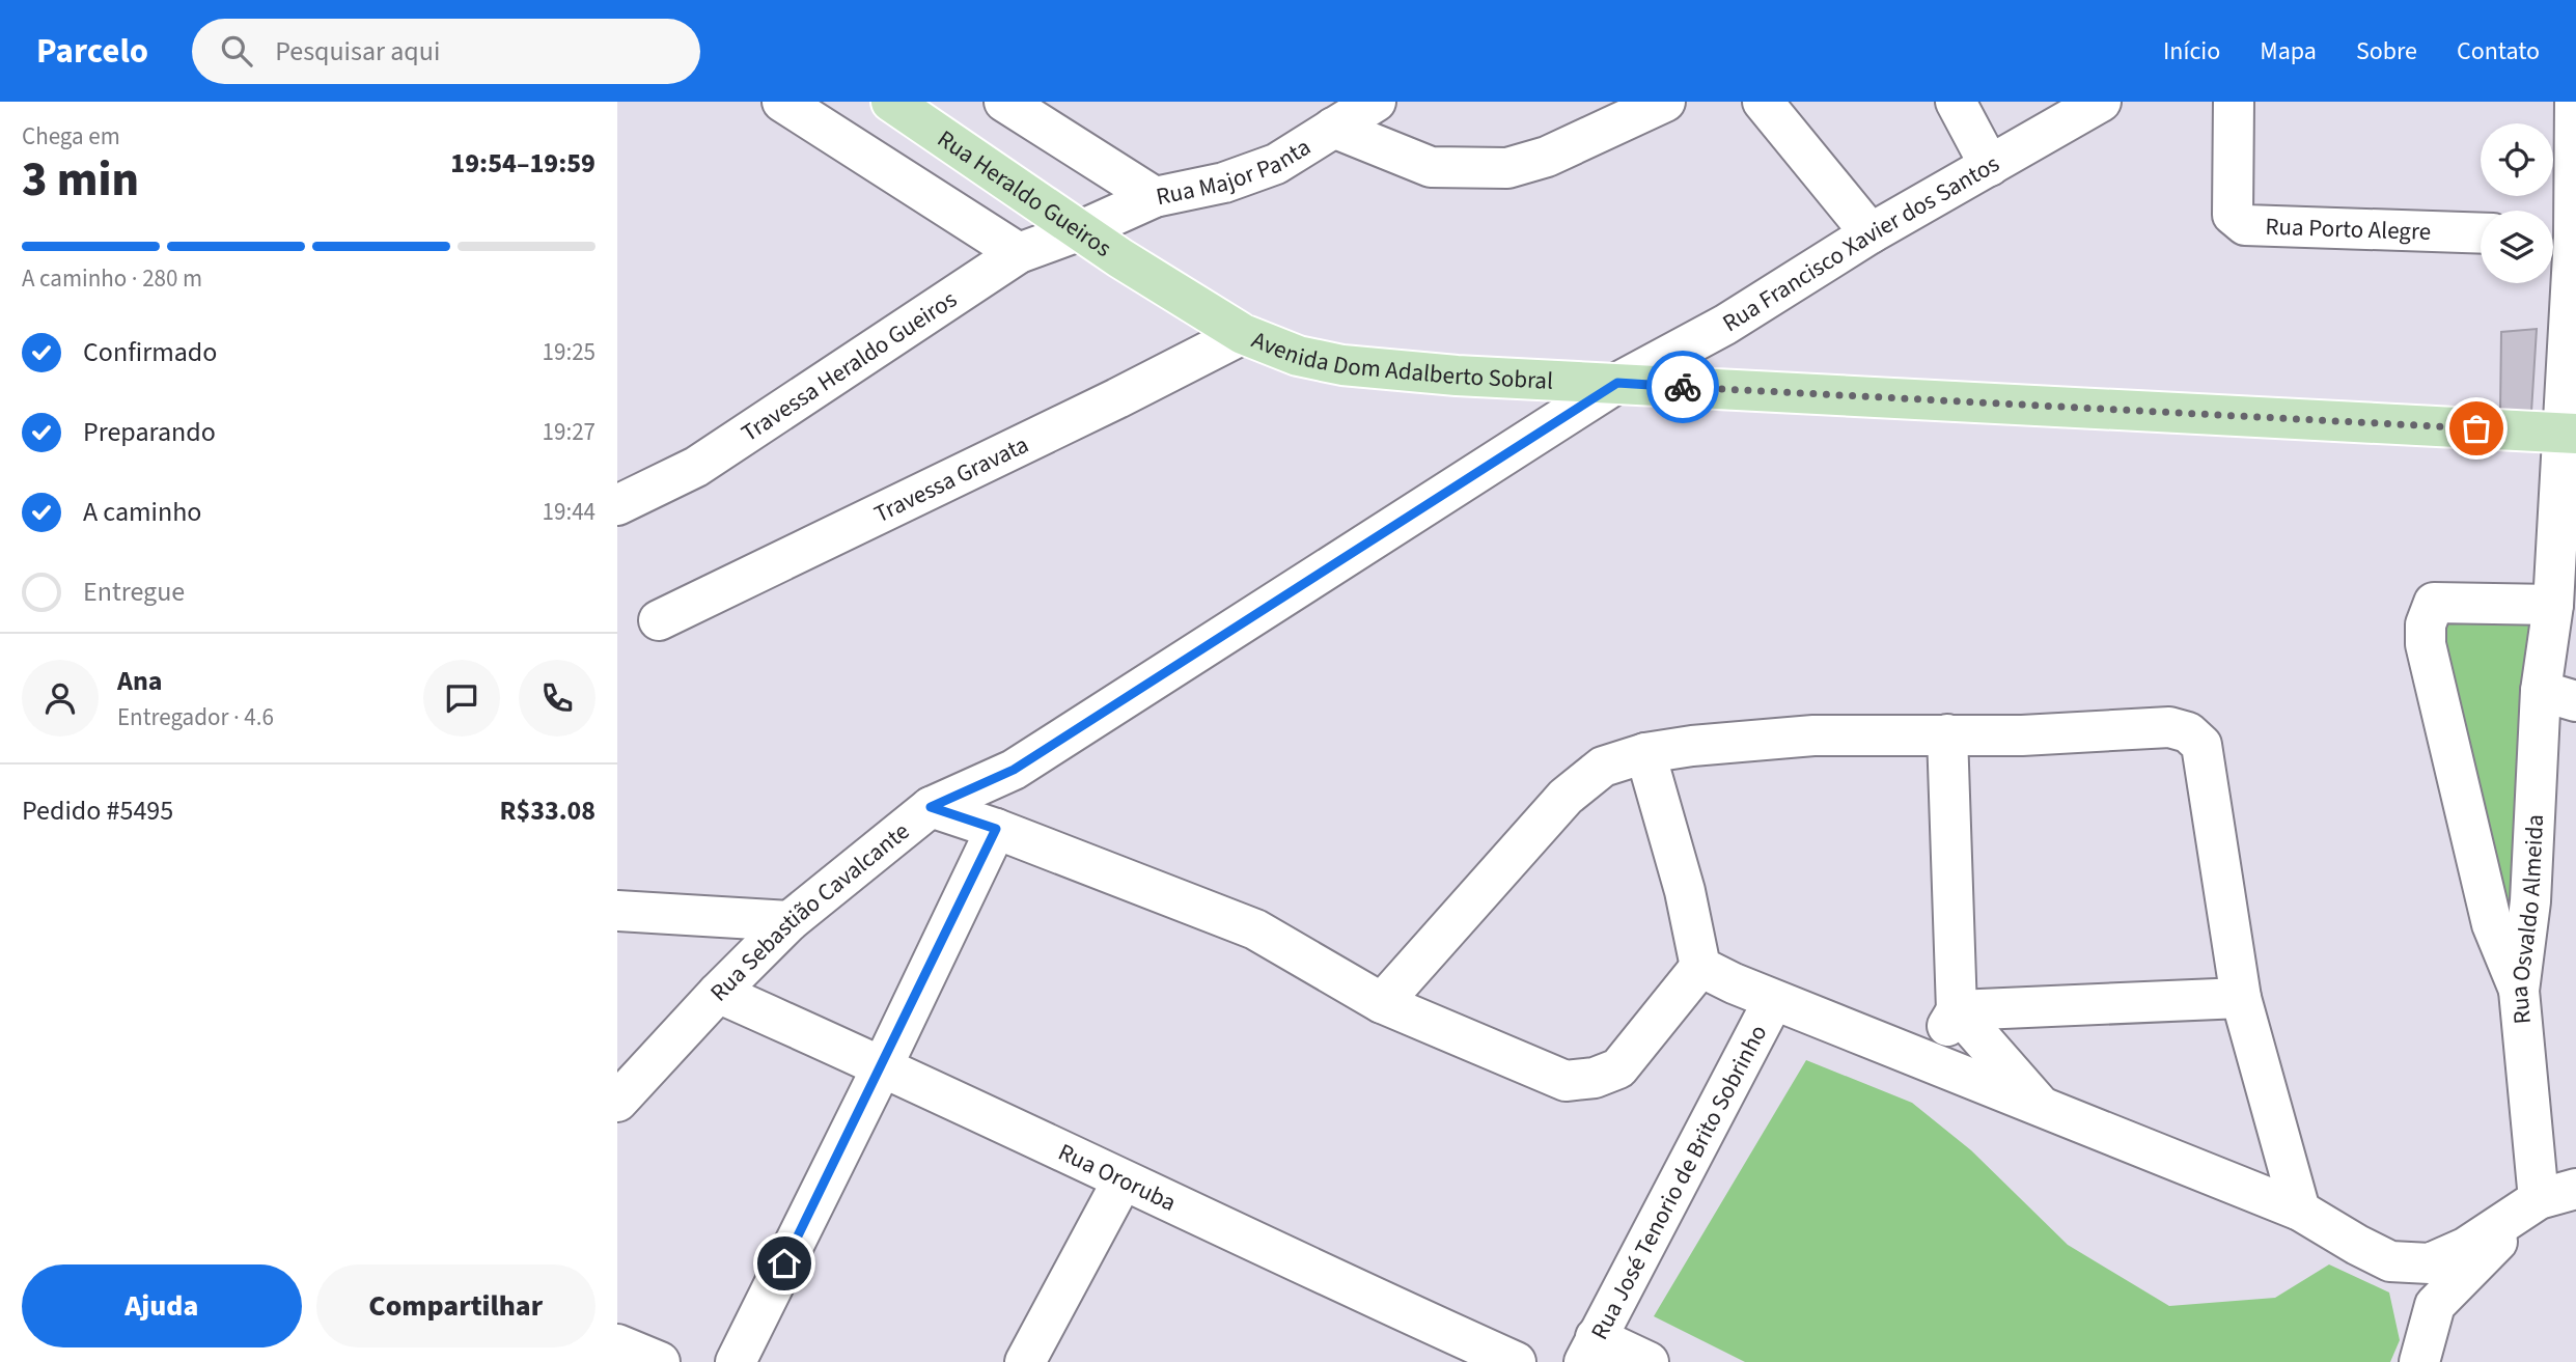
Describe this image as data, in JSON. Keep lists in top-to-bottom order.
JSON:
{
  "streets": {
    "main road": ["Rua Heraldo Gueiros", "Avenida Dom Adalberto Sobral"],
    "street": [
      "Rua Major Panta",
      "Rua Porto Alegre",
      "Rua Francisco Xavier dos Santos",
      "Travessa Heraldo Gueiros",
      "Travessa Gravata",
      "Rua Sebastião Cavalcante",
      "Rua Osvaldo Almeida",
      "Rua Ororuba",
      "Rua José Tenorio de Brito Sobrinho"
    ]
  },
  "crossings": [
    ["Rua Major Panta", "Rua Heraldo Gueiros"],
    ["Rua Major Panta", "Travessa Heraldo Gueiros"],
    ["Rua Heraldo Gueiros", "Avenida Dom Adalberto Sobral"],
    ["Rua Heraldo Gueiros", "Travessa Heraldo Gueiros"],
    ["Rua Francisco Xavier dos Santos", "Avenida Dom Adalberto Sobral"],
    ["Rua Francisco Xavier dos Santos", "Rua Sebastião Cavalcante"],
    ["Avenida Dom Adalberto Sobral", "Travessa Gravata"],
    ["Avenida Dom Adalberto Sobral", "Rua Sebastião Cavalcante"],
    ["Avenida Dom Adalberto Sobral", "Rua Osvaldo Almeida"],
    ["Rua Sebastião Cavalcante", "Rua Ororuba"]
  ],
  "page": {
    "header": "Parcelo",
    "search": "Pesquisar aqui",
    "nav": [
      "Início",
      "Mapa",
      "Sobre",
      "Contato"
    ],
    "heading": ["3 min", "Chega em", "19:54–19:59"],
    "panel": [
      "Ana",
      "Entregador · 4.6",
      "Pedido #5495",
      "R$33.08"
    ],
    "bar": "A caminho · 280 m",
    "list": [
      ["Confirmado", "19:25"],
      ["Preparando", "19:27"],
      ["A caminho", "19:44"],
      "Entregue"
    ],
    "buttons": ["Ajuda", "Compartilhar"]
  }
}
